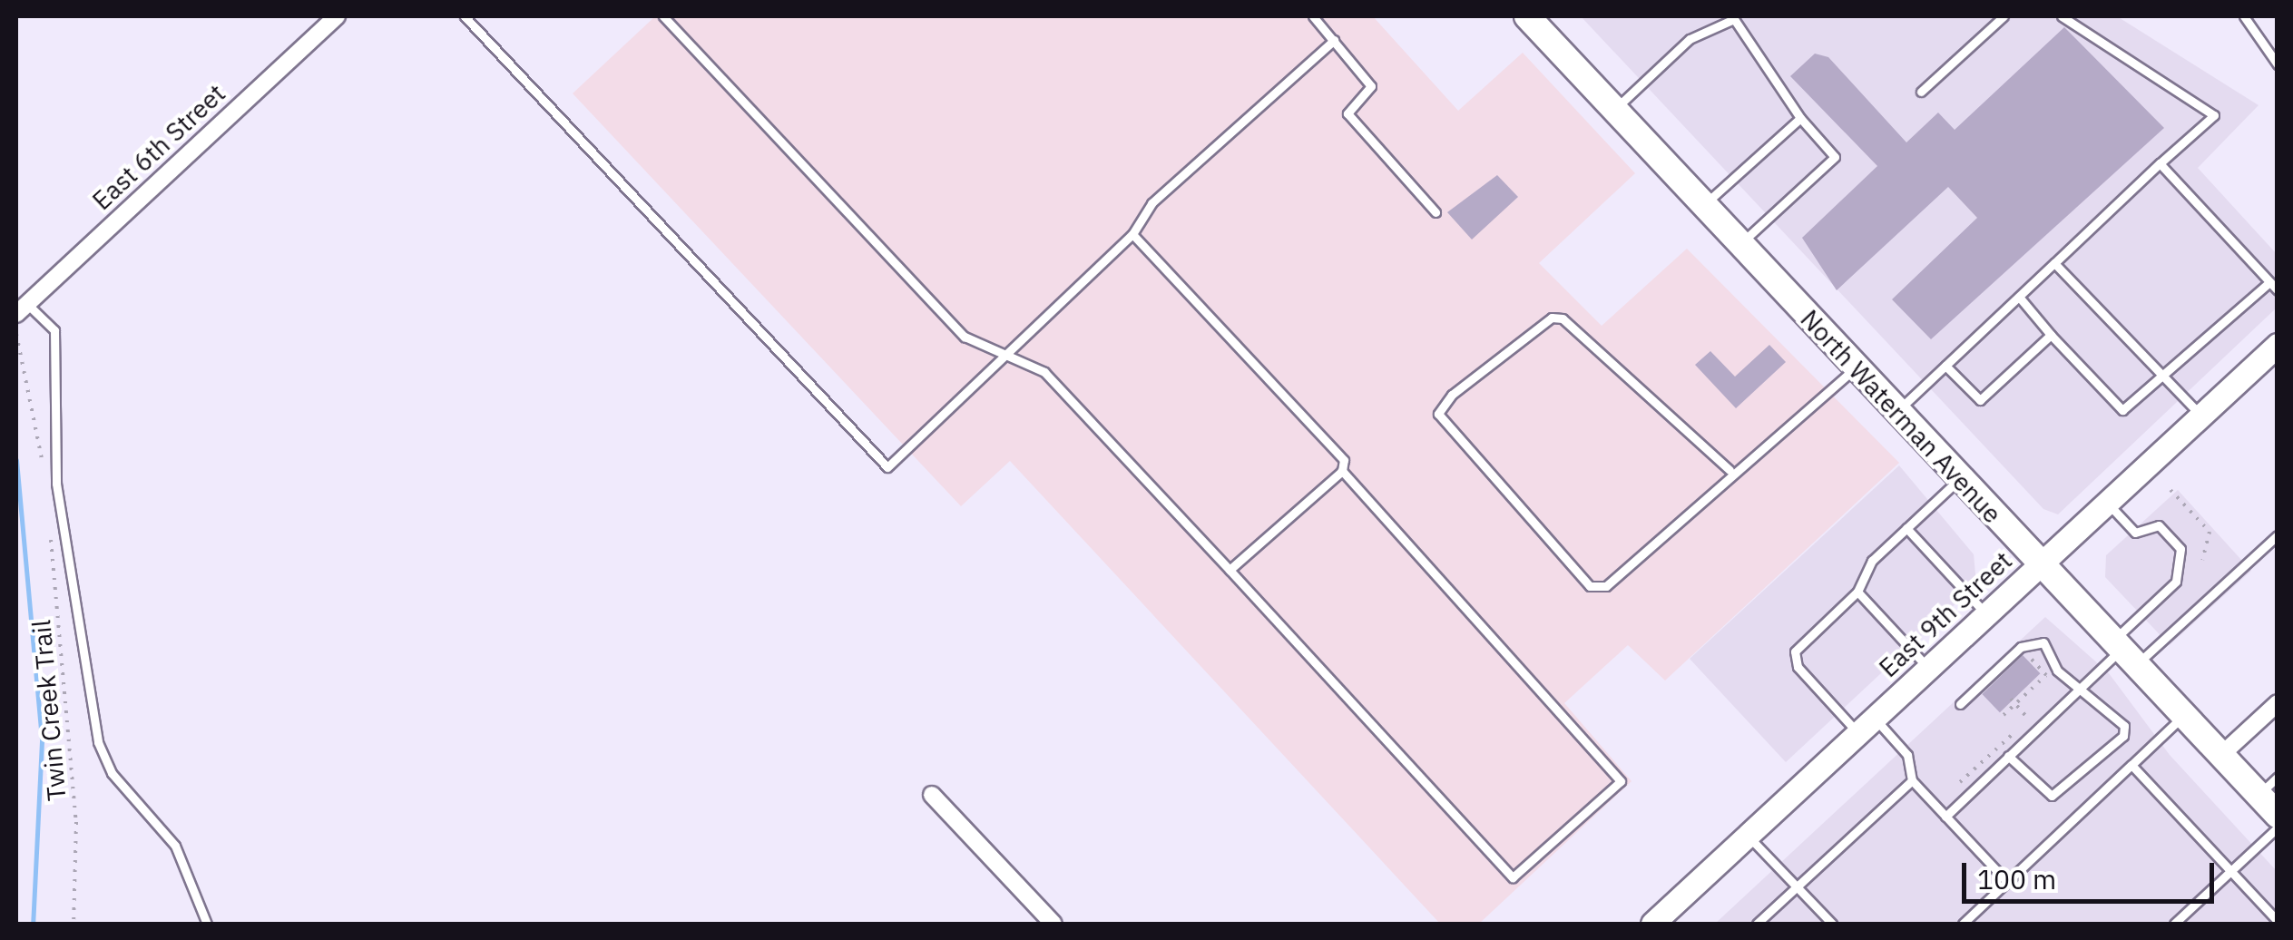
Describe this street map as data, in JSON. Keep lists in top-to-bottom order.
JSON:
{
  "streets": {
    "main road": ["North Waterman Avenue"],
    "street": ["East 6th Street", "East 9th Street"],
    "path": ["Twin Creek Trail"]
  },
  "crossings": [
    ["North Waterman Avenue", "East 9th Street"]
  ],
  "scale_bar": "100 m"
}
